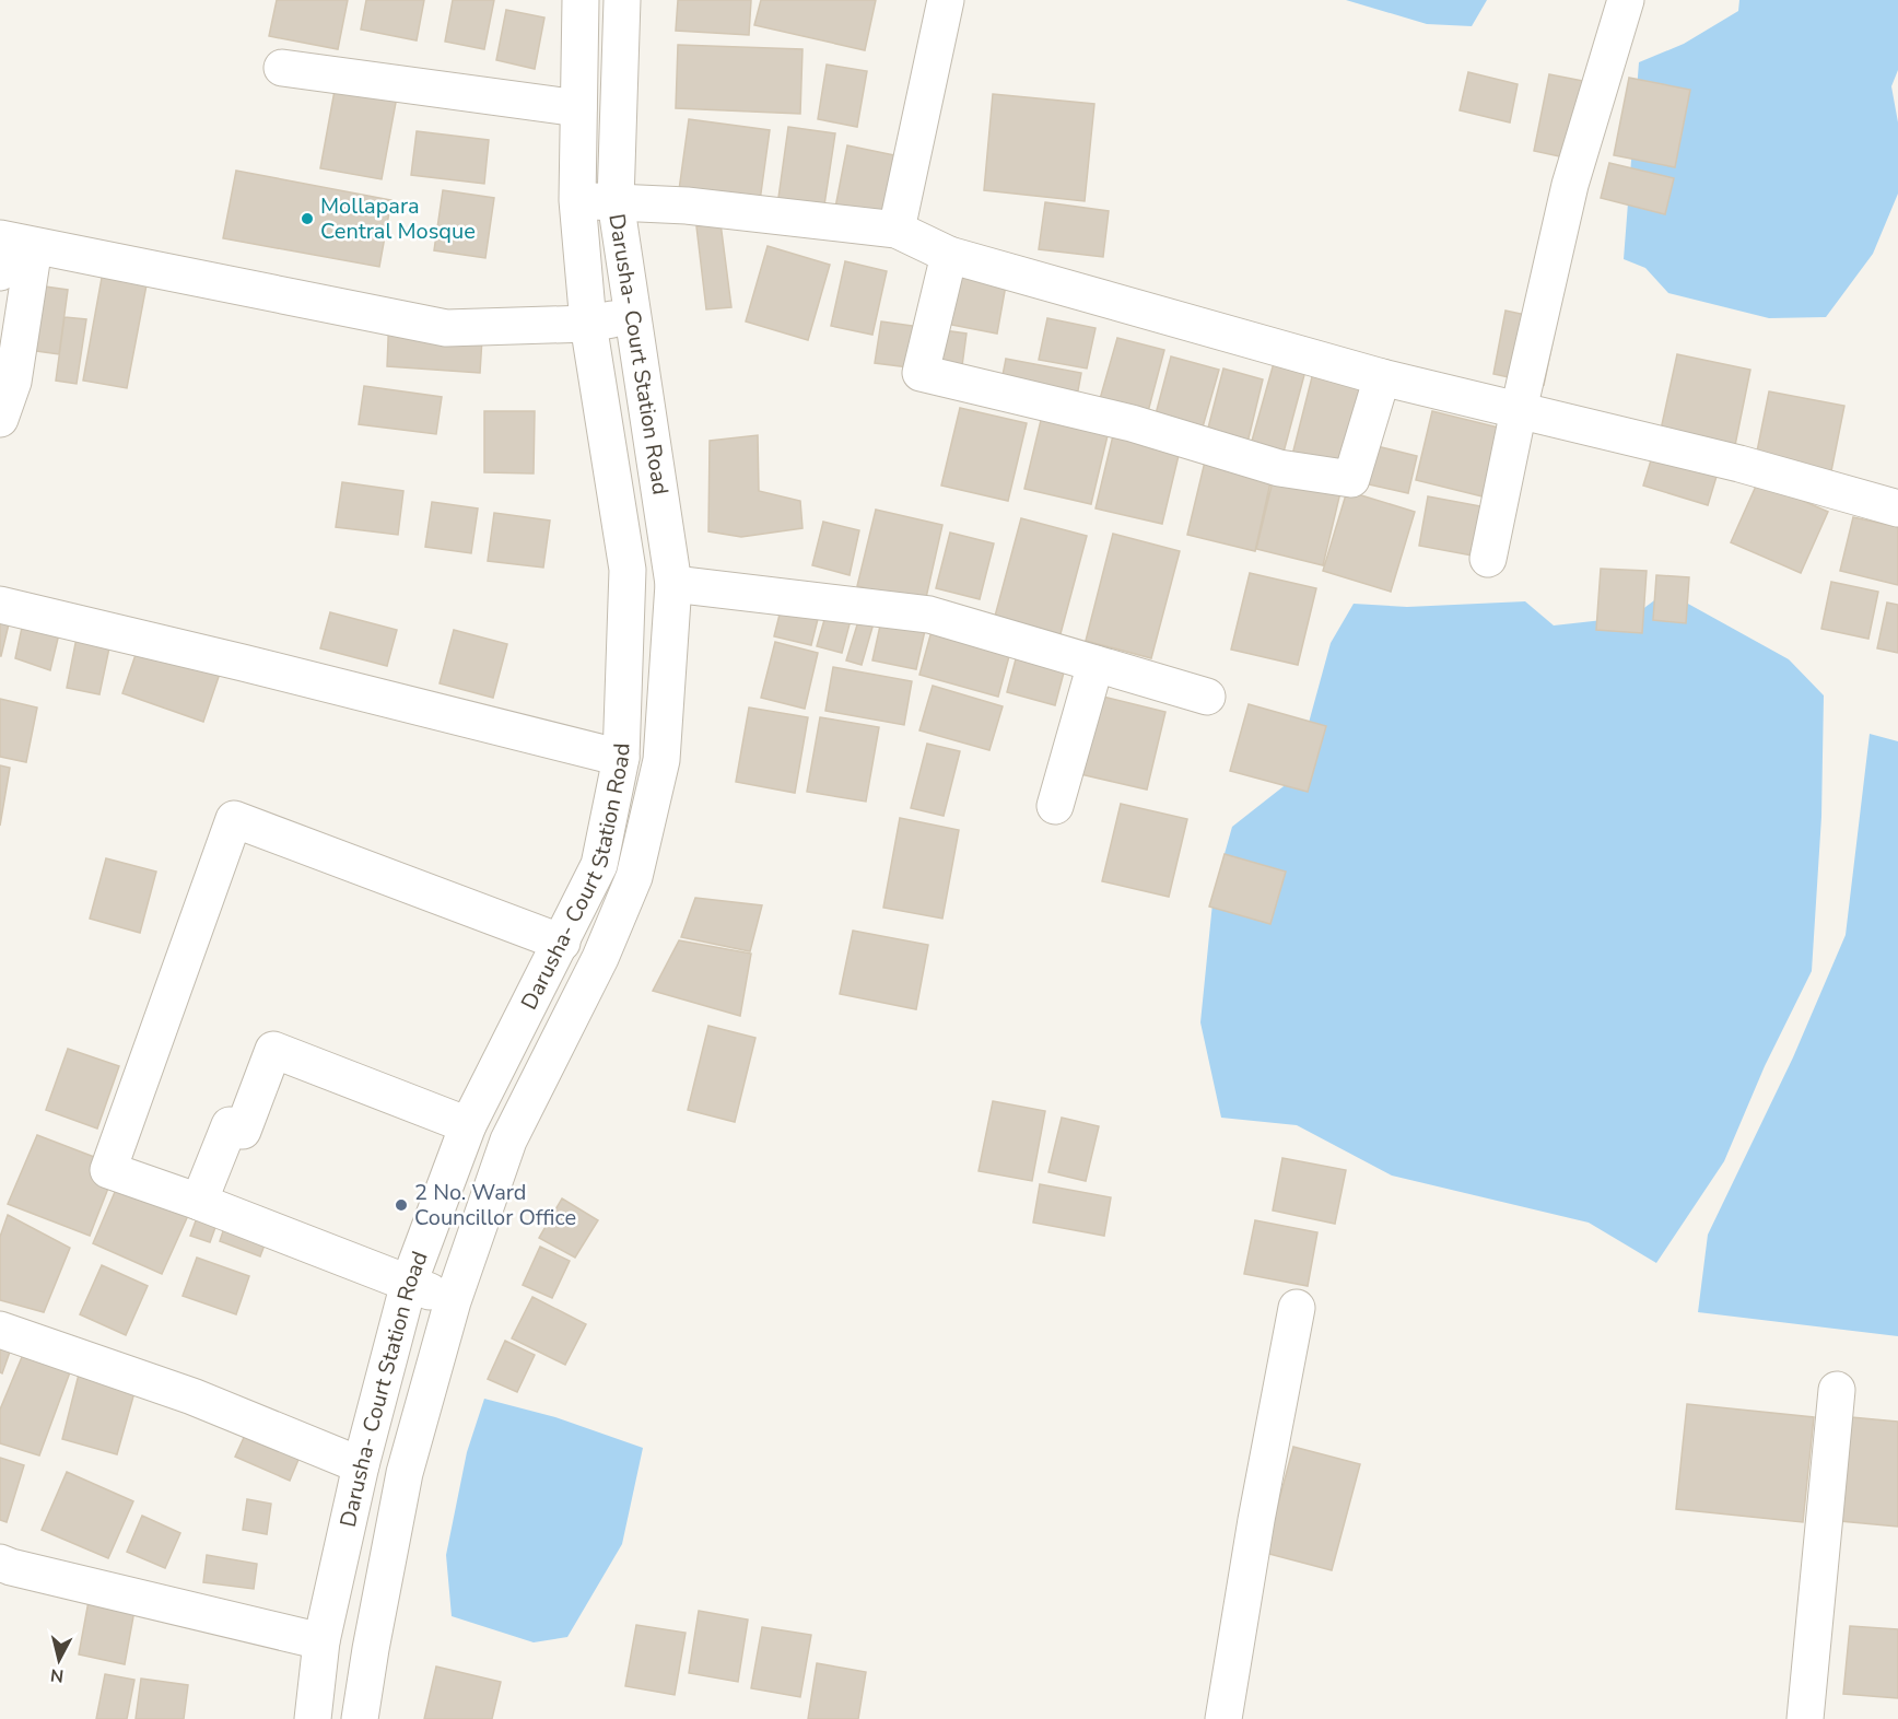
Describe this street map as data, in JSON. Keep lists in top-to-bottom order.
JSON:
{
  "streets": {
    "street": ["Darusha- Court Station Road"]
  },
  "places": ["Mollapara Central Mosque", "2 No. Ward Councillor Office"],
  "north": "bottom"
}
